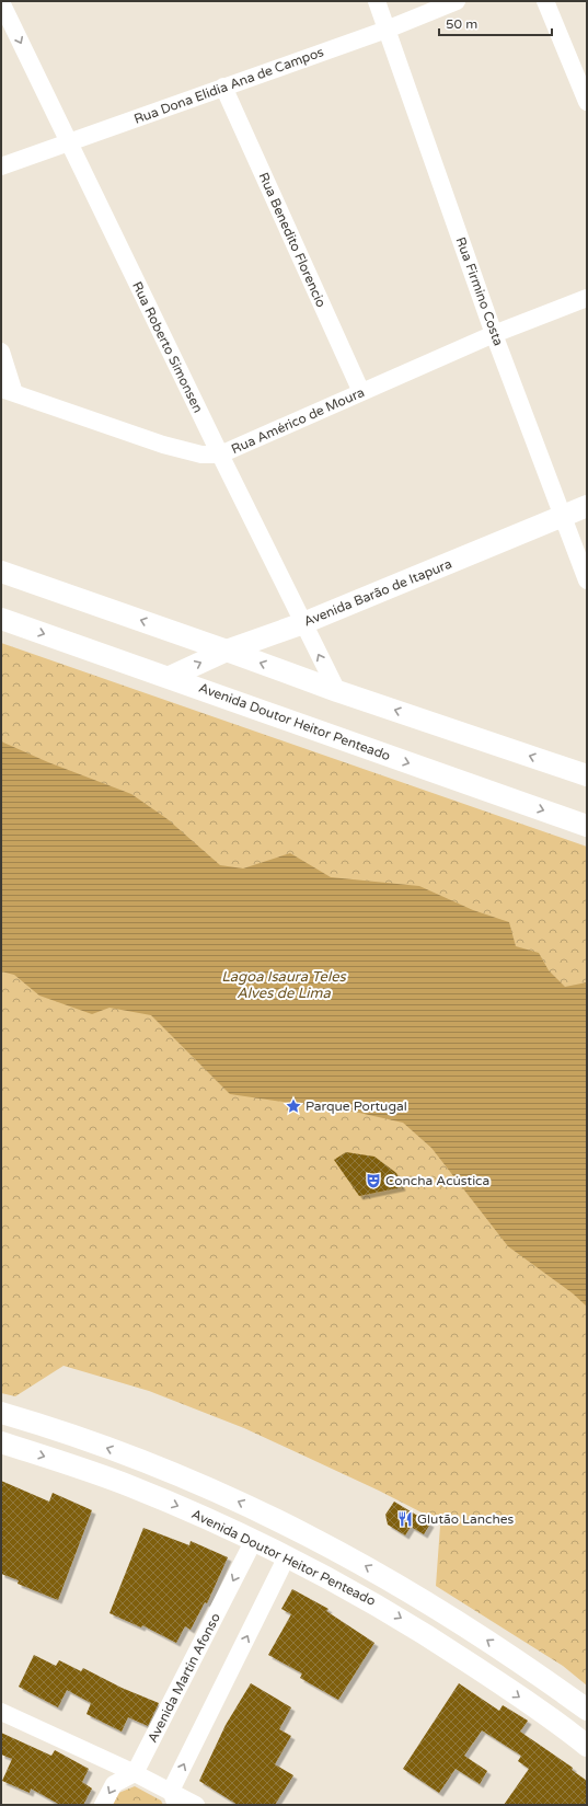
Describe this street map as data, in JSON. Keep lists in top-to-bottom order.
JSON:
{
  "streets": {
    "main road": ["Avenida Barão de Itapura", "Avenida Doutor Heitor Penteado"],
    "street": [
      "Rua Dona Elidia Ana de Campos",
      "Rua Benedito Florencio",
      "Rua Firmino Costa",
      "Rua Roberto Simonsen",
      "Rua Américo de Moura",
      "Avenida Martin Afonso"
    ]
  },
  "crossings": [
    ["Rua Dona Elidia Ana de Campos", "Rua Benedito Florencio"],
    ["Rua Dona Elidia Ana de Campos", "Rua Firmino Costa"],
    ["Rua Dona Elidia Ana de Campos", "Rua Roberto Simonsen"],
    ["Rua Benedito Florencio", "Rua Américo de Moura"],
    ["Rua Firmino Costa", "Rua Américo de Moura"],
    ["Rua Firmino Costa", "Avenida Barão de Itapura"],
    ["Rua Roberto Simonsen", "Rua Américo de Moura"],
    ["Rua Roberto Simonsen", "Avenida Barão de Itapura"],
    ["Avenida Barão de Itapura", "Avenida Doutor Heitor Penteado"],
    ["Avenida Doutor Heitor Penteado", "Avenida Martin Afonso"]
  ],
  "water": ["Lagoa Isaura Teles Alves de Lima"],
  "places": {
    "place": ["Parque Portugal"],
    "theatre": ["Concha Acústica"],
    "restaurant": ["Glutão Lanches"]
  },
  "scale_bar": "50 m"
}
